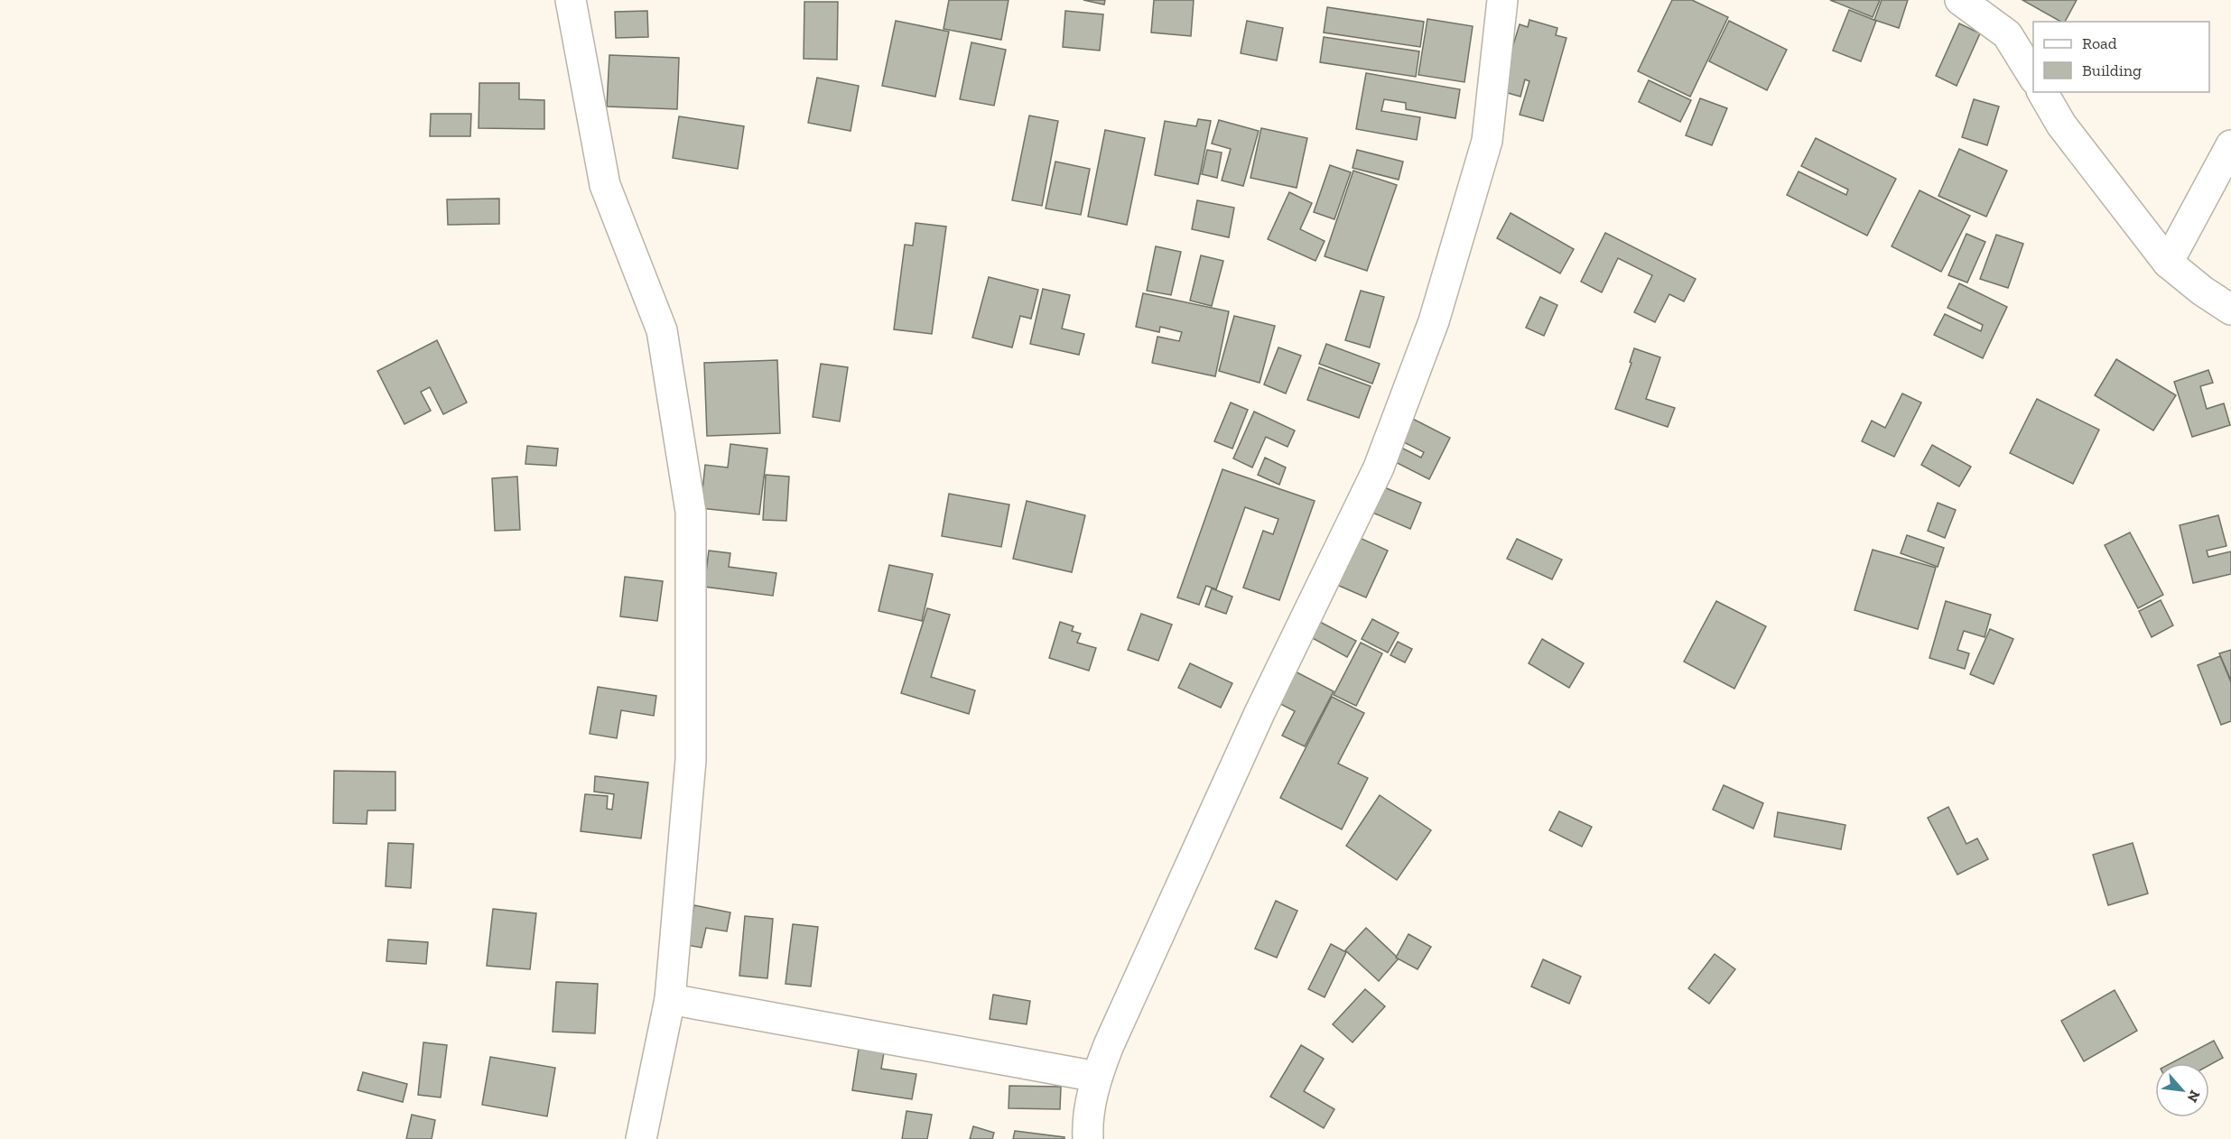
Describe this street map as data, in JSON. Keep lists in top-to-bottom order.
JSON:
{
  "legend": ["Road", "Building"],
  "north": "bottom right"
}
